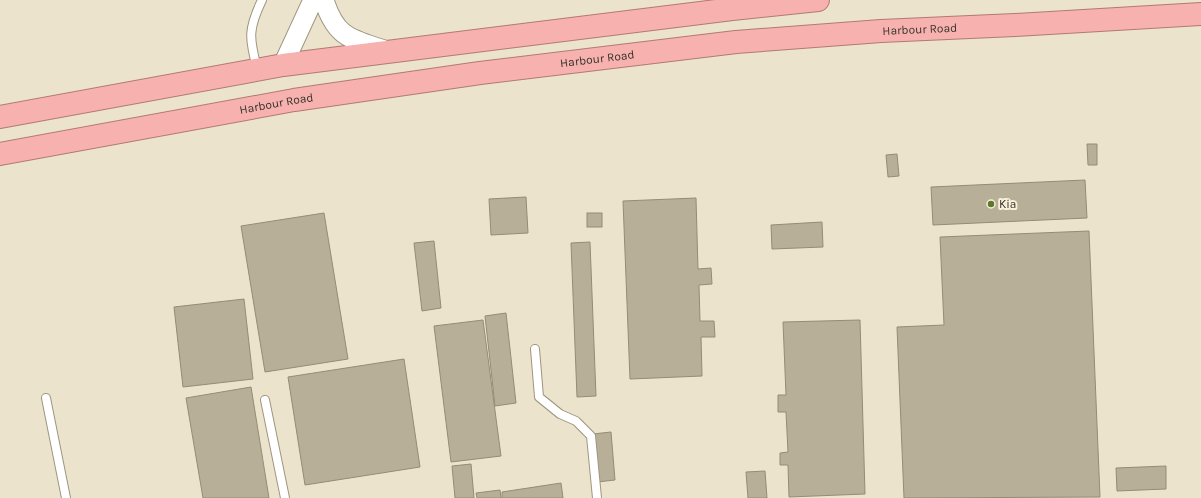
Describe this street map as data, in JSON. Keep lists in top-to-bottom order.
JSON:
{
  "streets": {
    "highway": ["Harbour Road"]
  },
  "places": ["Kia"]
}
